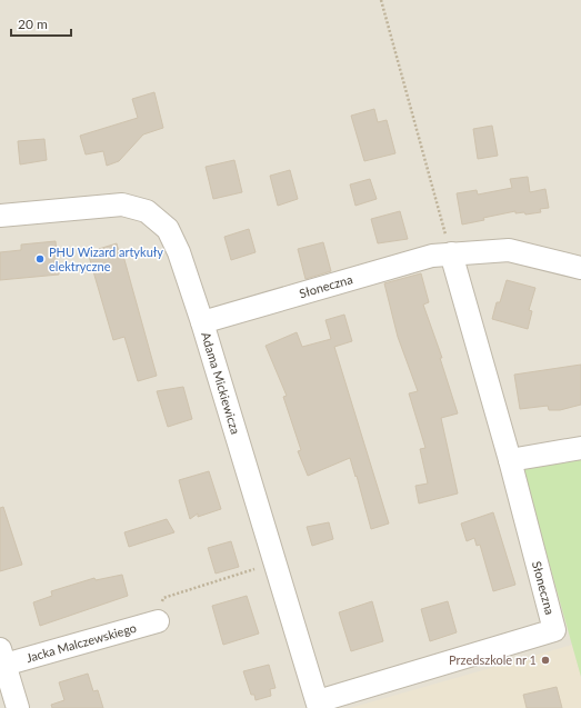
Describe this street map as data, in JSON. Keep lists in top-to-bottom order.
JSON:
{
  "streets": {
    "street": ["Słoneczna", "Adama Mickiewicza", "Jacka Malczewskiego"]
  },
  "crossings": [
    ["Słoneczna", "Adama Mickiewicza"]
  ],
  "places": ["PHU Wizard artykuły elektryczne", "Przedszkole nr 1"],
  "scale_bar": "20 m"
}
